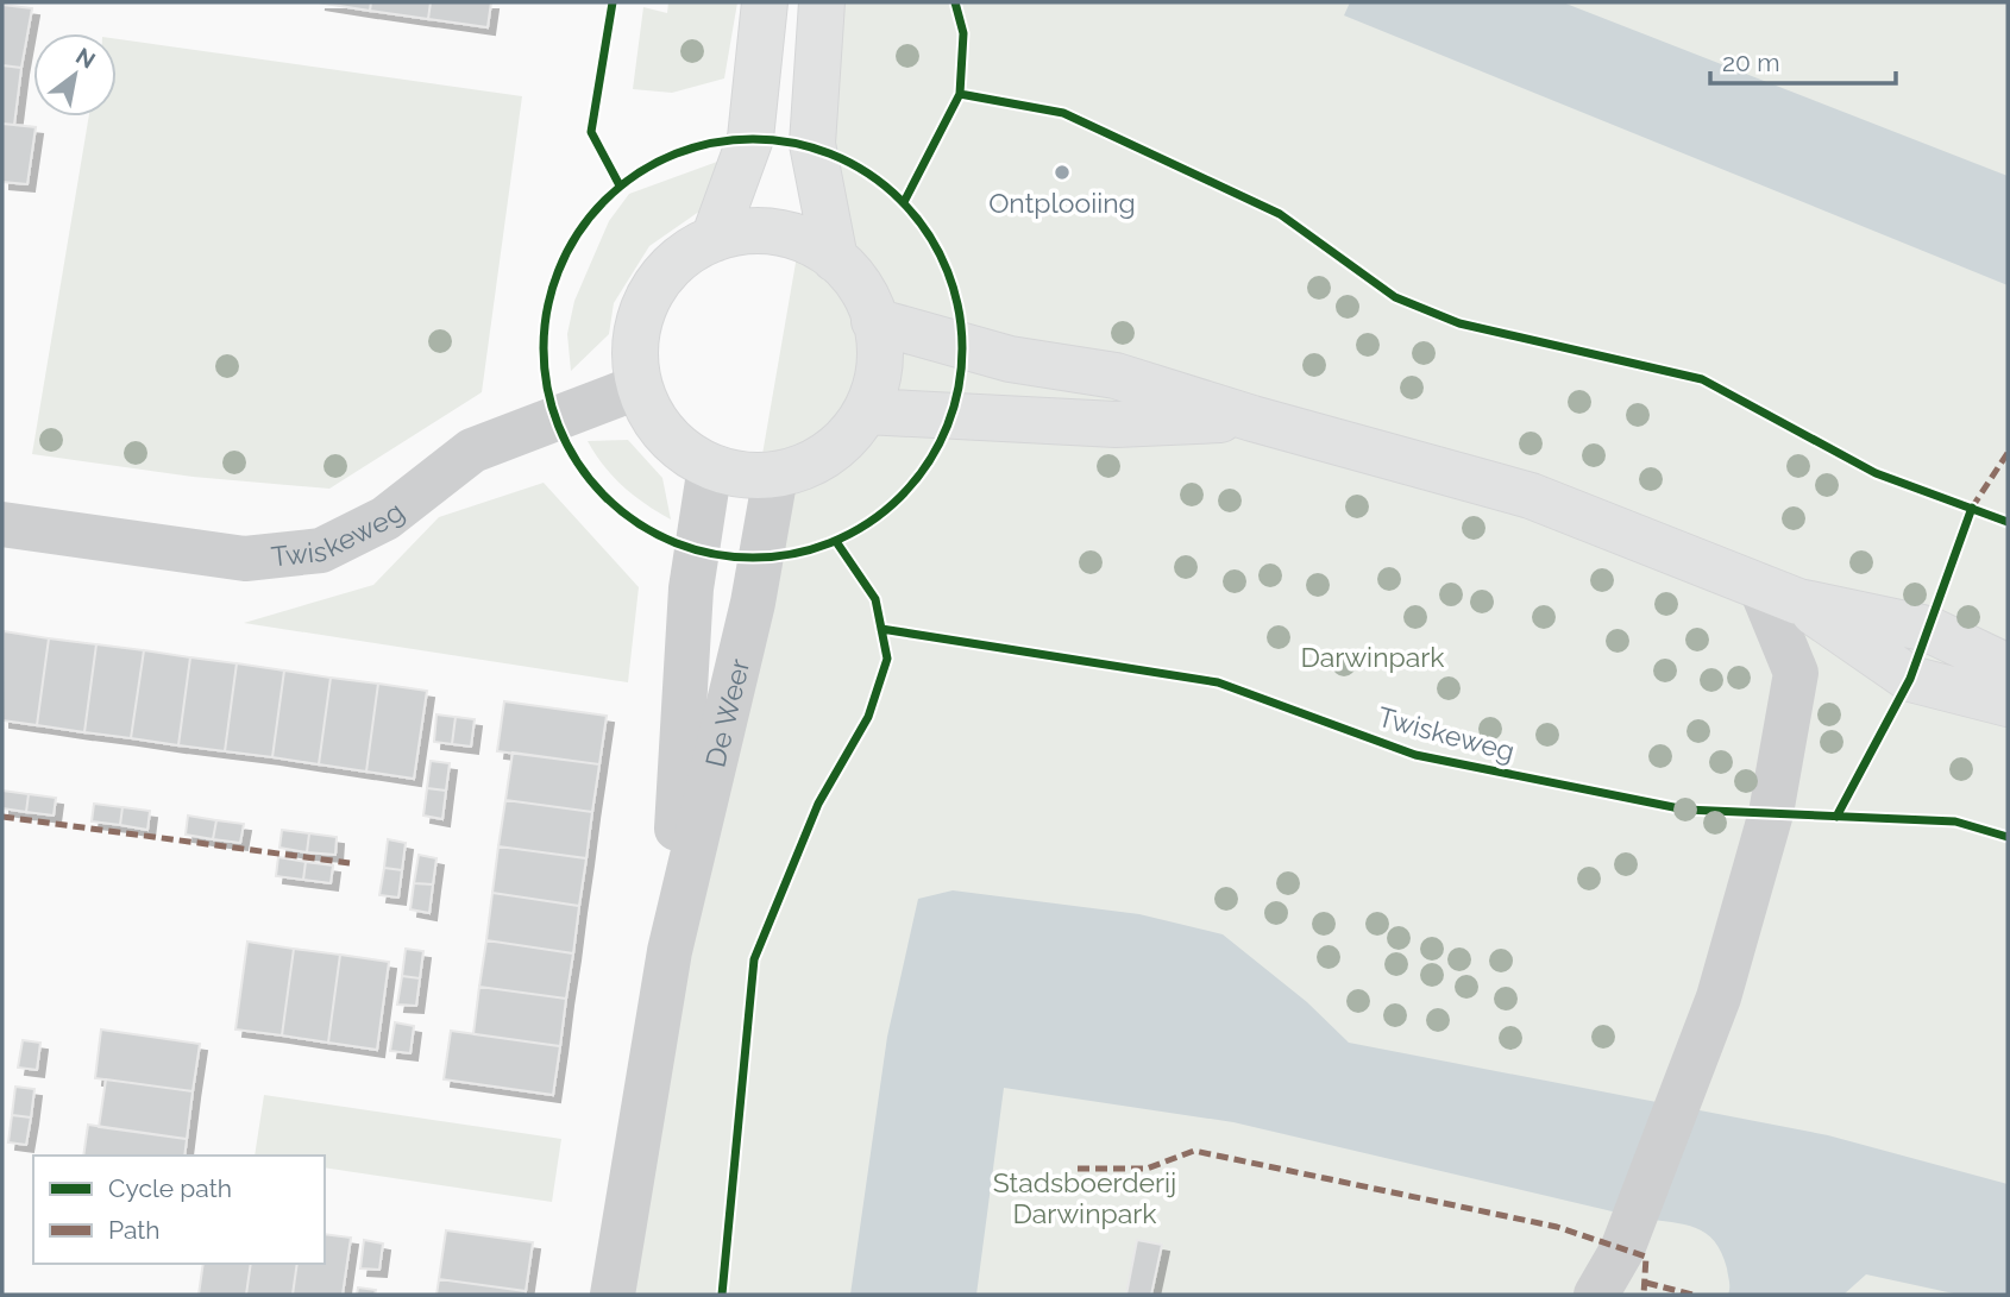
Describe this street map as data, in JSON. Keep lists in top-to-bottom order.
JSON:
{
  "streets": {
    "street": ["Twiskeweg", "De Weer"]
  },
  "crossings": [
    ["Twiskeweg", "De Weer"]
  ],
  "parks": ["Darwinpark", "Stadsboerderij Darwinpark"],
  "places": ["Ontplooiing"],
  "legend": ["Cycle path", "Path"],
  "scale_bar": "20 m",
  "north": "top right"
}
